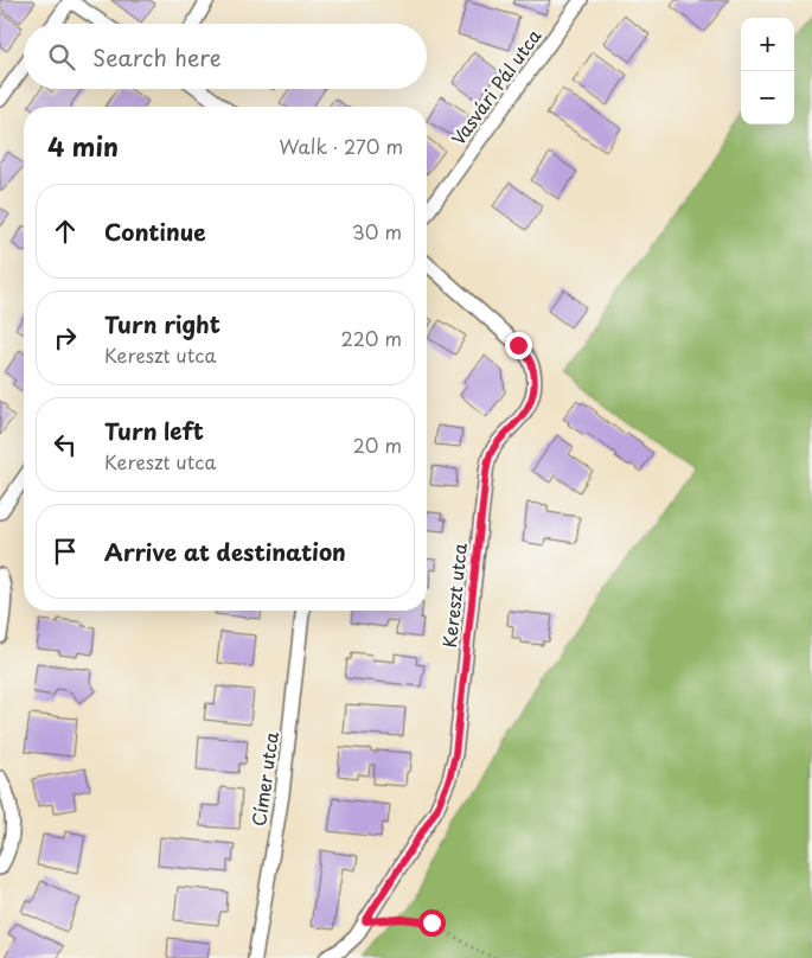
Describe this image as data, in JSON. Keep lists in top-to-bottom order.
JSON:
{
  "streets": {
    "street": ["Vasvári Pál utca", "Kereszt utca", "Címer utca"]
  },
  "page": {
    "map_buttons": ["+", "−"],
    "search": "Search here",
    "heading": ["4 min", "Walk · 270 m"],
    "list": [
      ["Continue", "30 m"],
      ["Turn right", "Kereszt utca", "220 m"],
      ["Turn left", "Kereszt utca", "20 m"],
      "Arrive at destination"
    ]
  }
}
